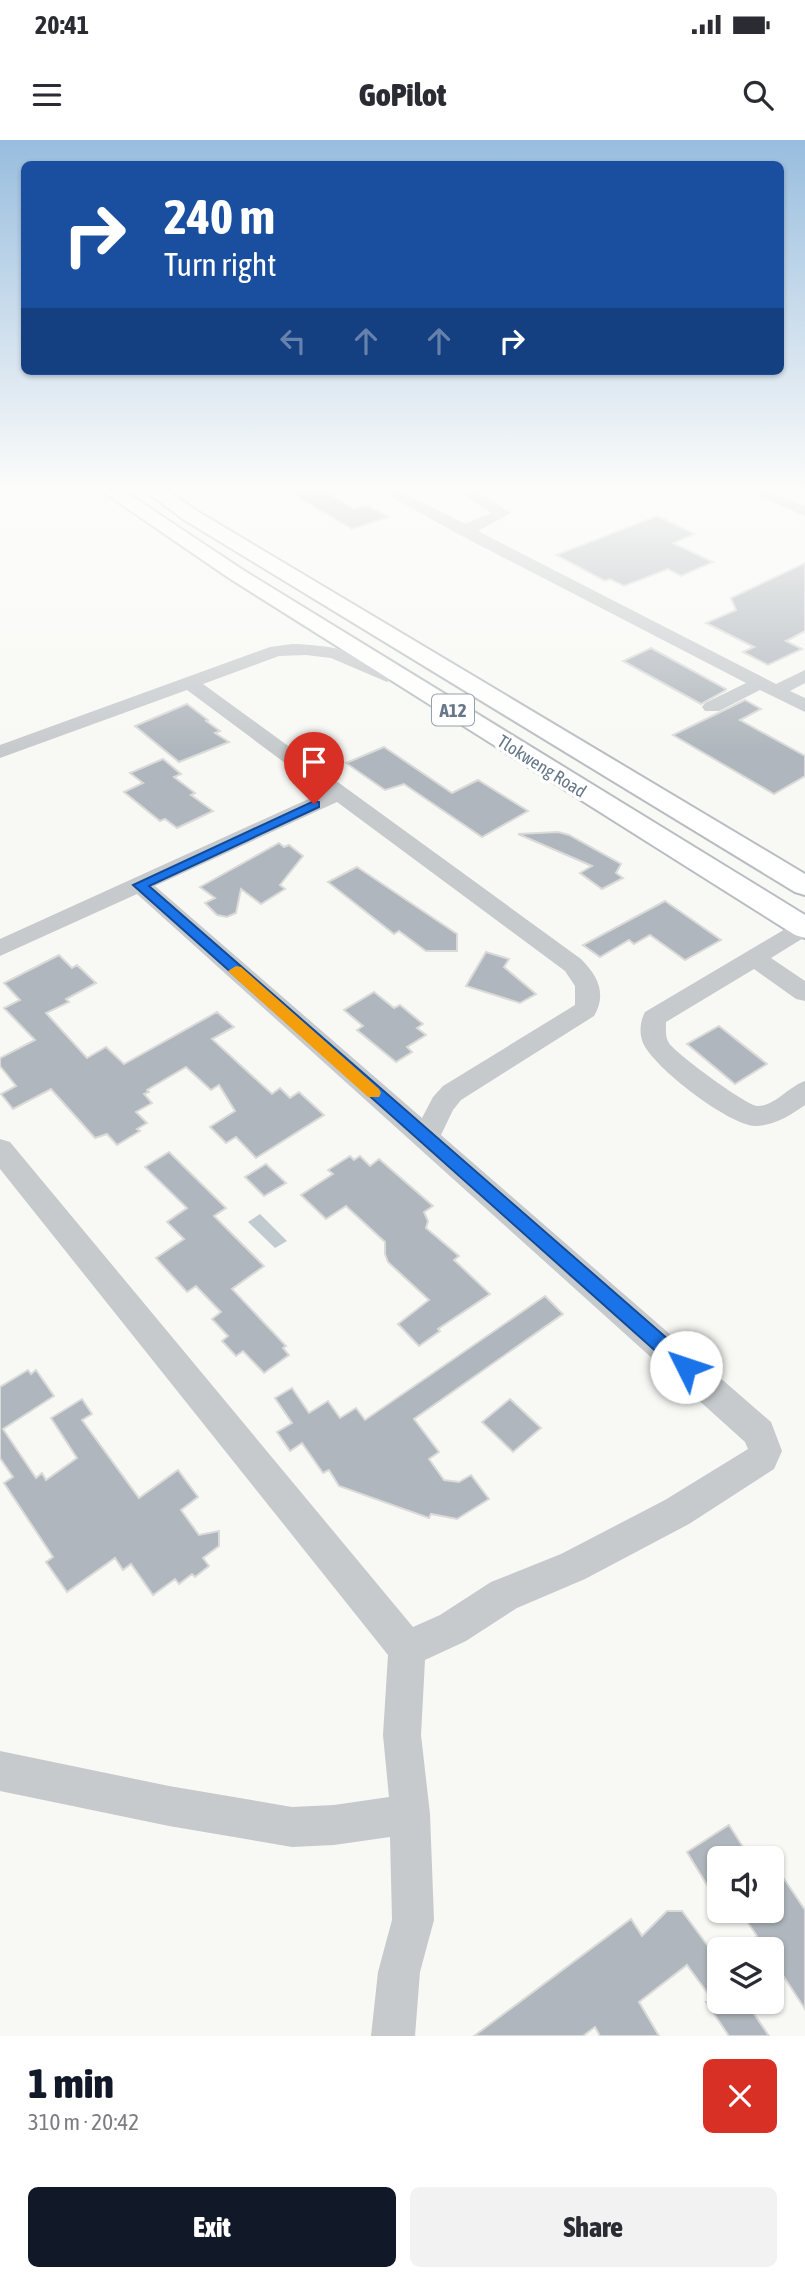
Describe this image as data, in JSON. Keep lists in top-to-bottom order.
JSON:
{
  "streets": {
    "main road": ["A12", "Tlokweng Road"]
  },
  "page": {
    "status": "20:41",
    "header": "GoPilot",
    "turn": ["240 m", "Turn right"],
    "heading": ["1 min", "310 m · 20:42"],
    "buttons": ["Exit", "Share"]
  }
}
